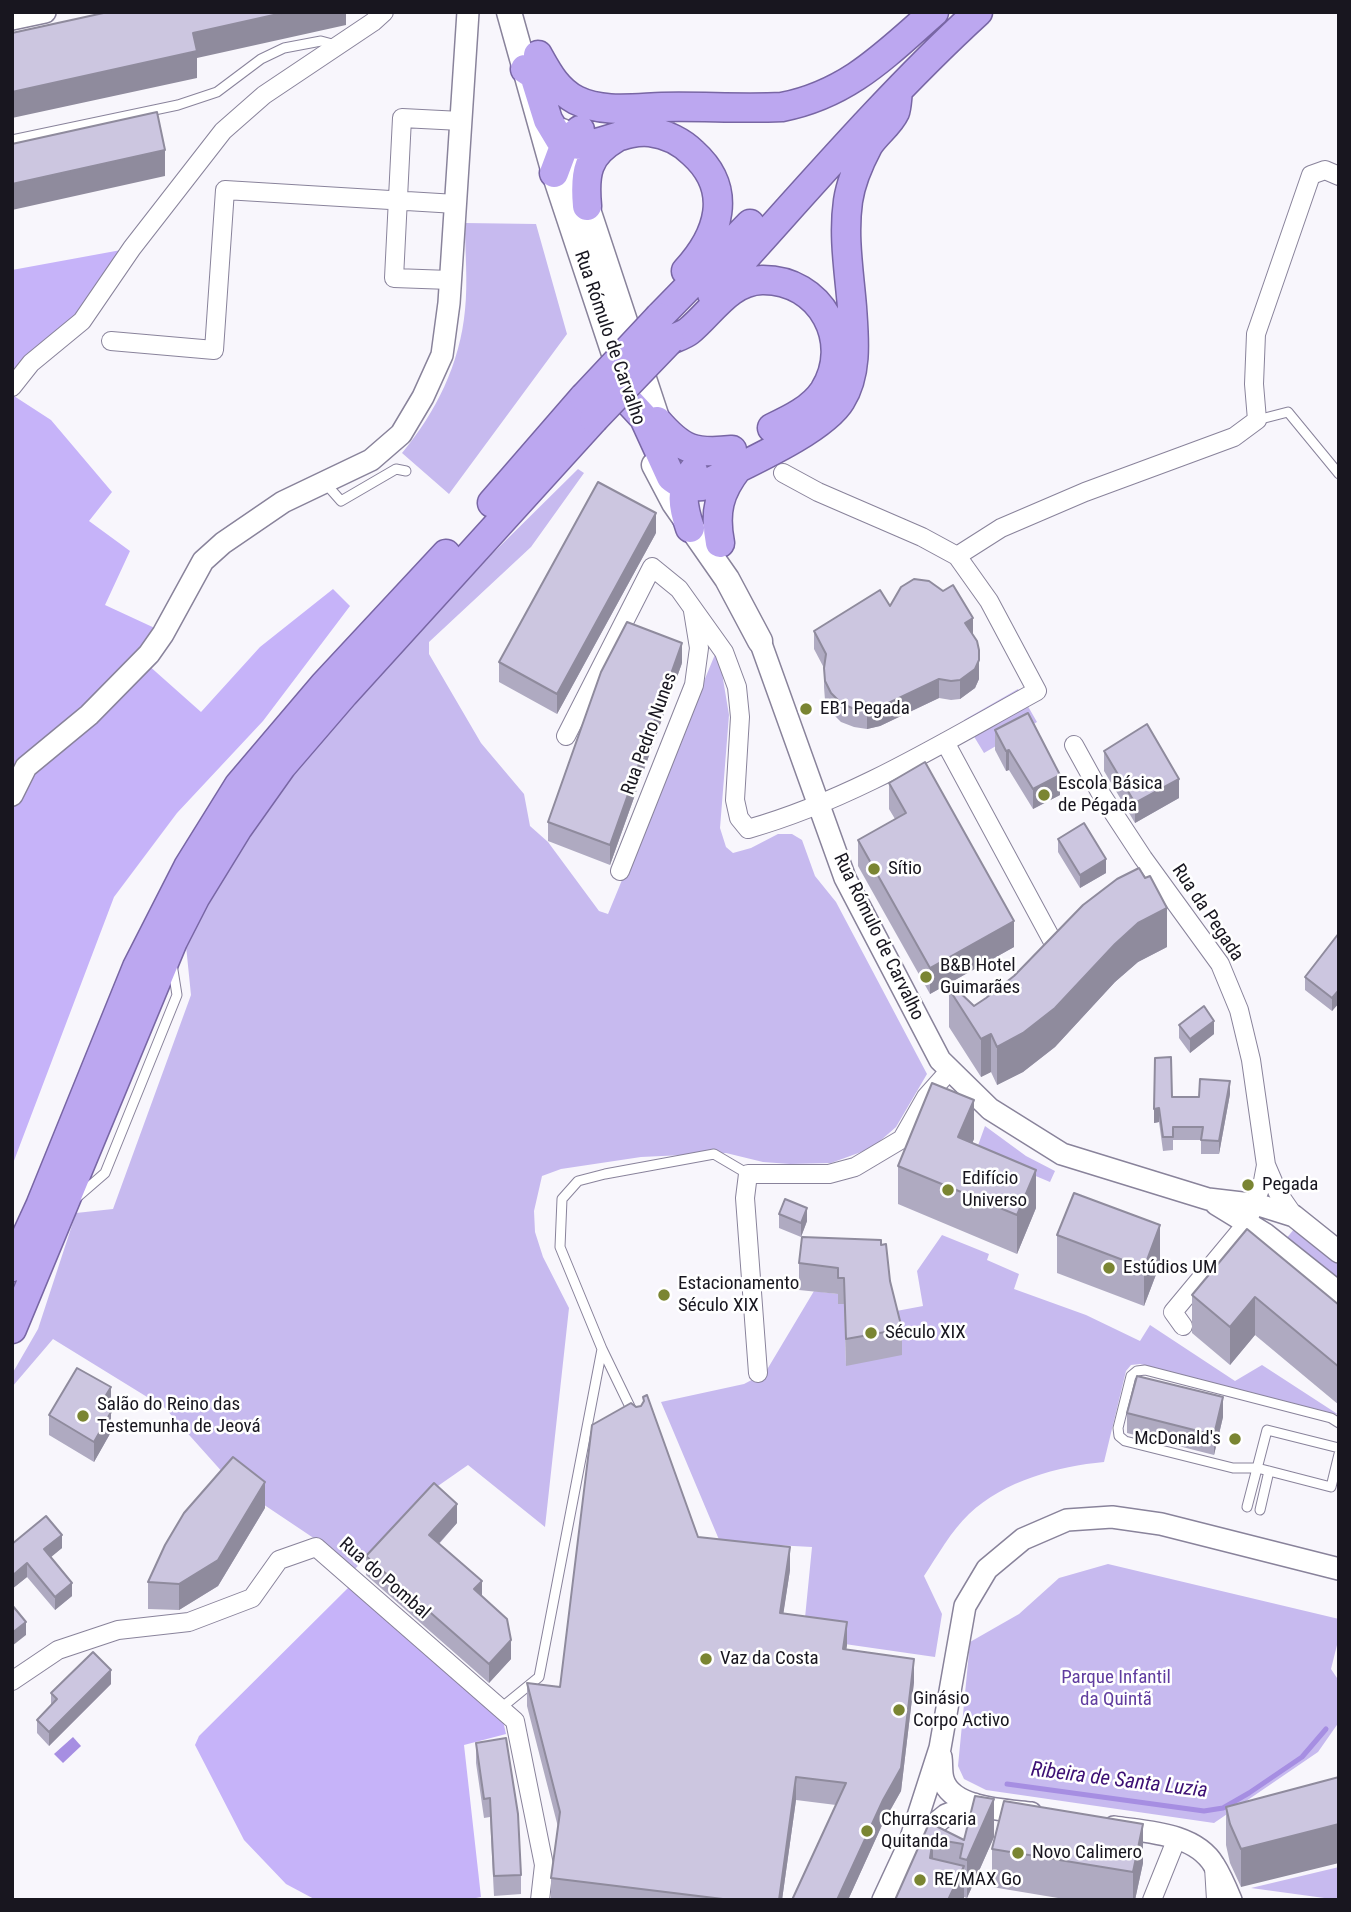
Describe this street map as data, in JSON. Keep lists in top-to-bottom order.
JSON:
{
  "streets": {
    "main road": ["Rua Rómulo de Carvalho"],
    "street": ["Rua Pedro Nunes", "Rua da Pegada", "Rua do Pombal"]
  },
  "water": ["Ribeira de Santa Luzia"],
  "parks": ["Parque Infantil da Quintã"],
  "places": [
    "EB1 Pegada",
    "Escola Básica de Pégada",
    "Sítio",
    "B&B Hotel Guimarães",
    "Pegada",
    "Edifício Universo",
    "Estúdios UM",
    "Estacionamento Século XIX",
    "Século XIX",
    "Salão do Reino das Testemunha de Jeová",
    "McDonald's",
    "Vaz da Costa",
    "Ginásio Corpo Activo",
    "Churrascaria Quitanda",
    "Novo Calimero",
    "RE/MAX Go"
  ]
}
